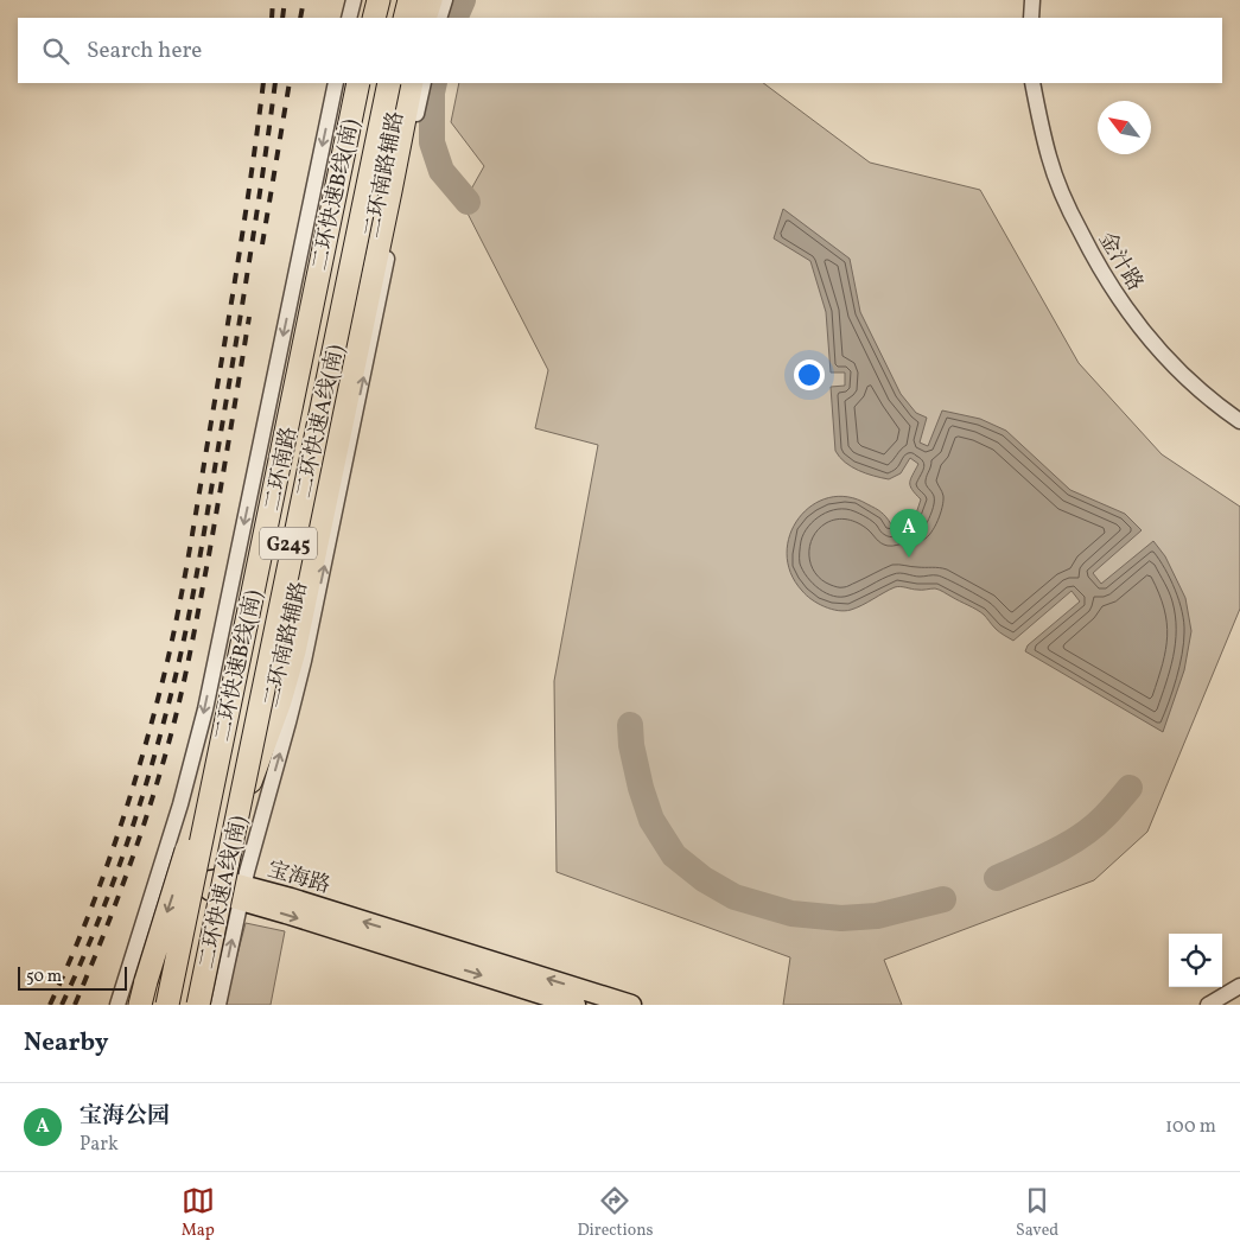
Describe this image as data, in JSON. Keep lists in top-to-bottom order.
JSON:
{
  "streets": {
    "highway": ["二环快速B线(南)", "二环快速A线(南)"],
    "main road": ["二环南路", "G245", "宝海路"],
    "street": ["二环南路辅路", "金汁路"]
  },
  "crossings": [
    ["二环南路辅路", "宝海路"],
    ["二环快速B线(南)", "二环南路"],
    ["二环南路", "宝海路"]
  ],
  "scale_bar": "50 m",
  "north": "top left",
  "page": {
    "search": "Search here",
    "pins": "A",
    "scale": "50 m",
    "heading": "Nearby",
    "list": [
      {
        "mark": "A",
        "name": "宝海公园",
        "note": "Park",
        "value": "100 m"
      }
    ],
    "nav": ["Map", "Directions", "Saved"]
  }
}
